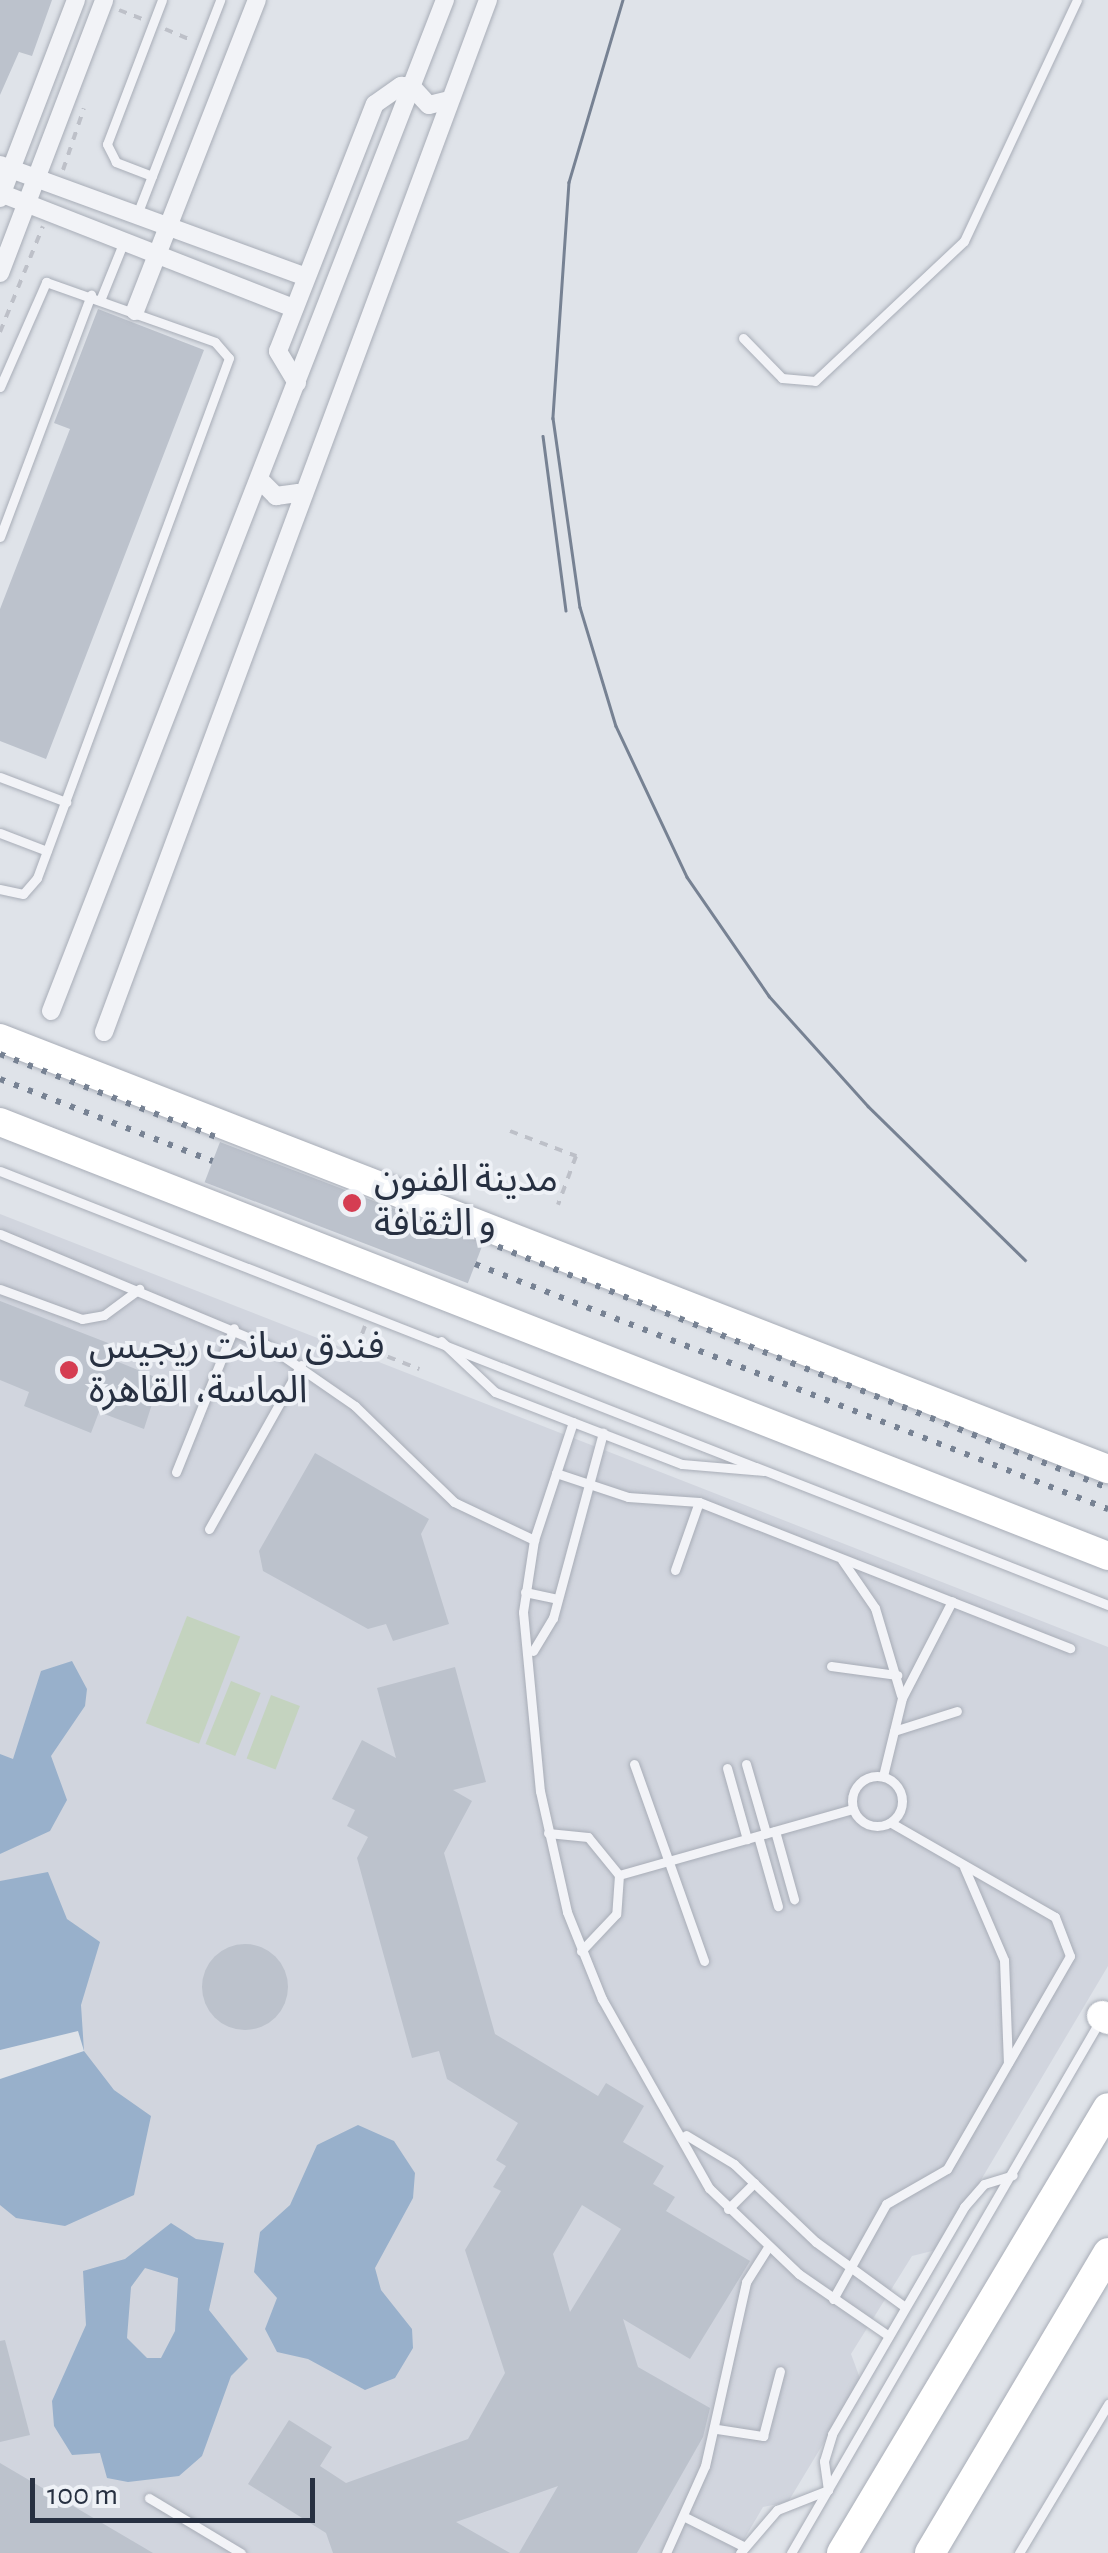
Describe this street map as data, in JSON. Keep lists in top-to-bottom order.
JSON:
{
  "places": ["مدينة الفنون و الثقافة", "فندق سانت ريجيس الماسة، القاهرة"],
  "scale_bar": "100 m"
}
